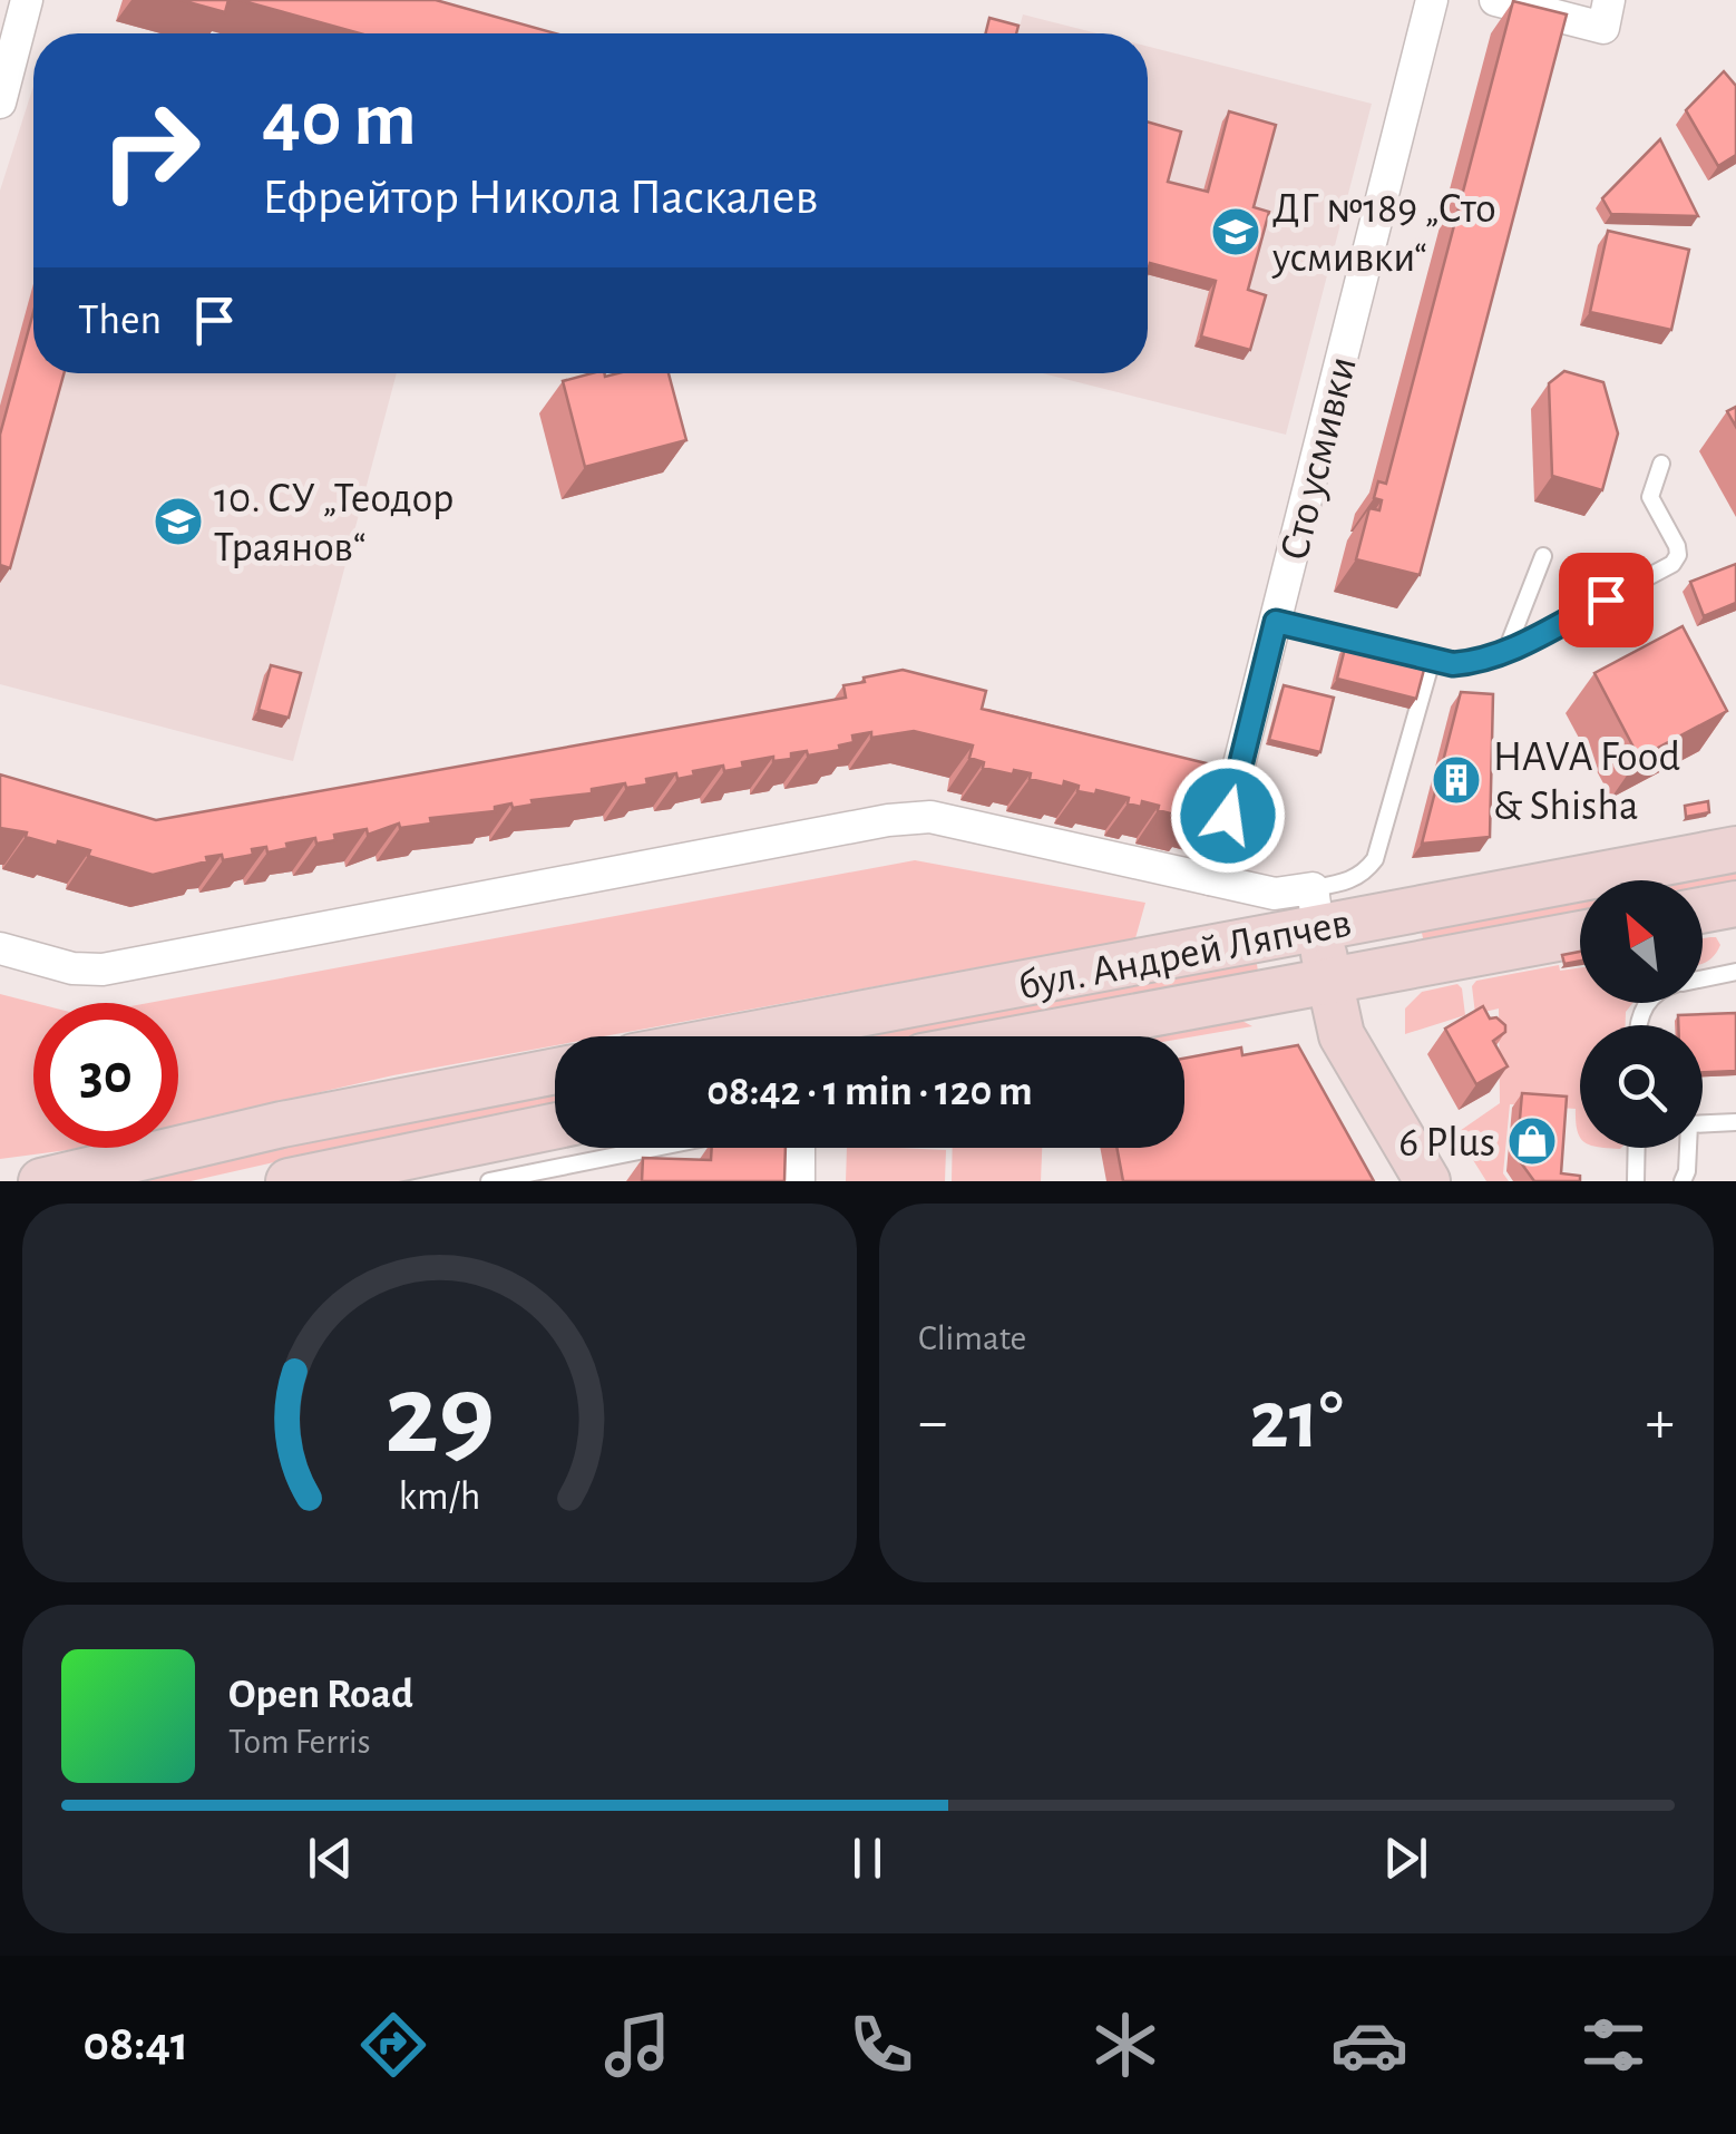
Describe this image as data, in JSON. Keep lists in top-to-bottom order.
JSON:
{
  "streets": {
    "main road": ["бул. Андрей Ляпчев"],
    "street": ["Сто усмивки"]
  },
  "places": {
    "school or university": ["ДГ №189 „Сто усмивки“", "10. СУ „Теодор Траянов“"],
    "building": ["HAVA Food & Shisha"],
    "shop": ["6 Plus"]
  },
  "north": "top left",
  "page": {
    "turn": ["40 m", "Ефрейтор Никола Паскалев"],
    "then": "Then",
    "limit": "30",
    "trip": "08:42 · 1 min · 120 m",
    "tile": "Climate",
    "heat": ["−", "21°", "+"],
    "song": ["Open Road", "Tom Ferris"],
    "tabs": "08:41",
    "gauge": ["29", "km/h"]
  }
}
